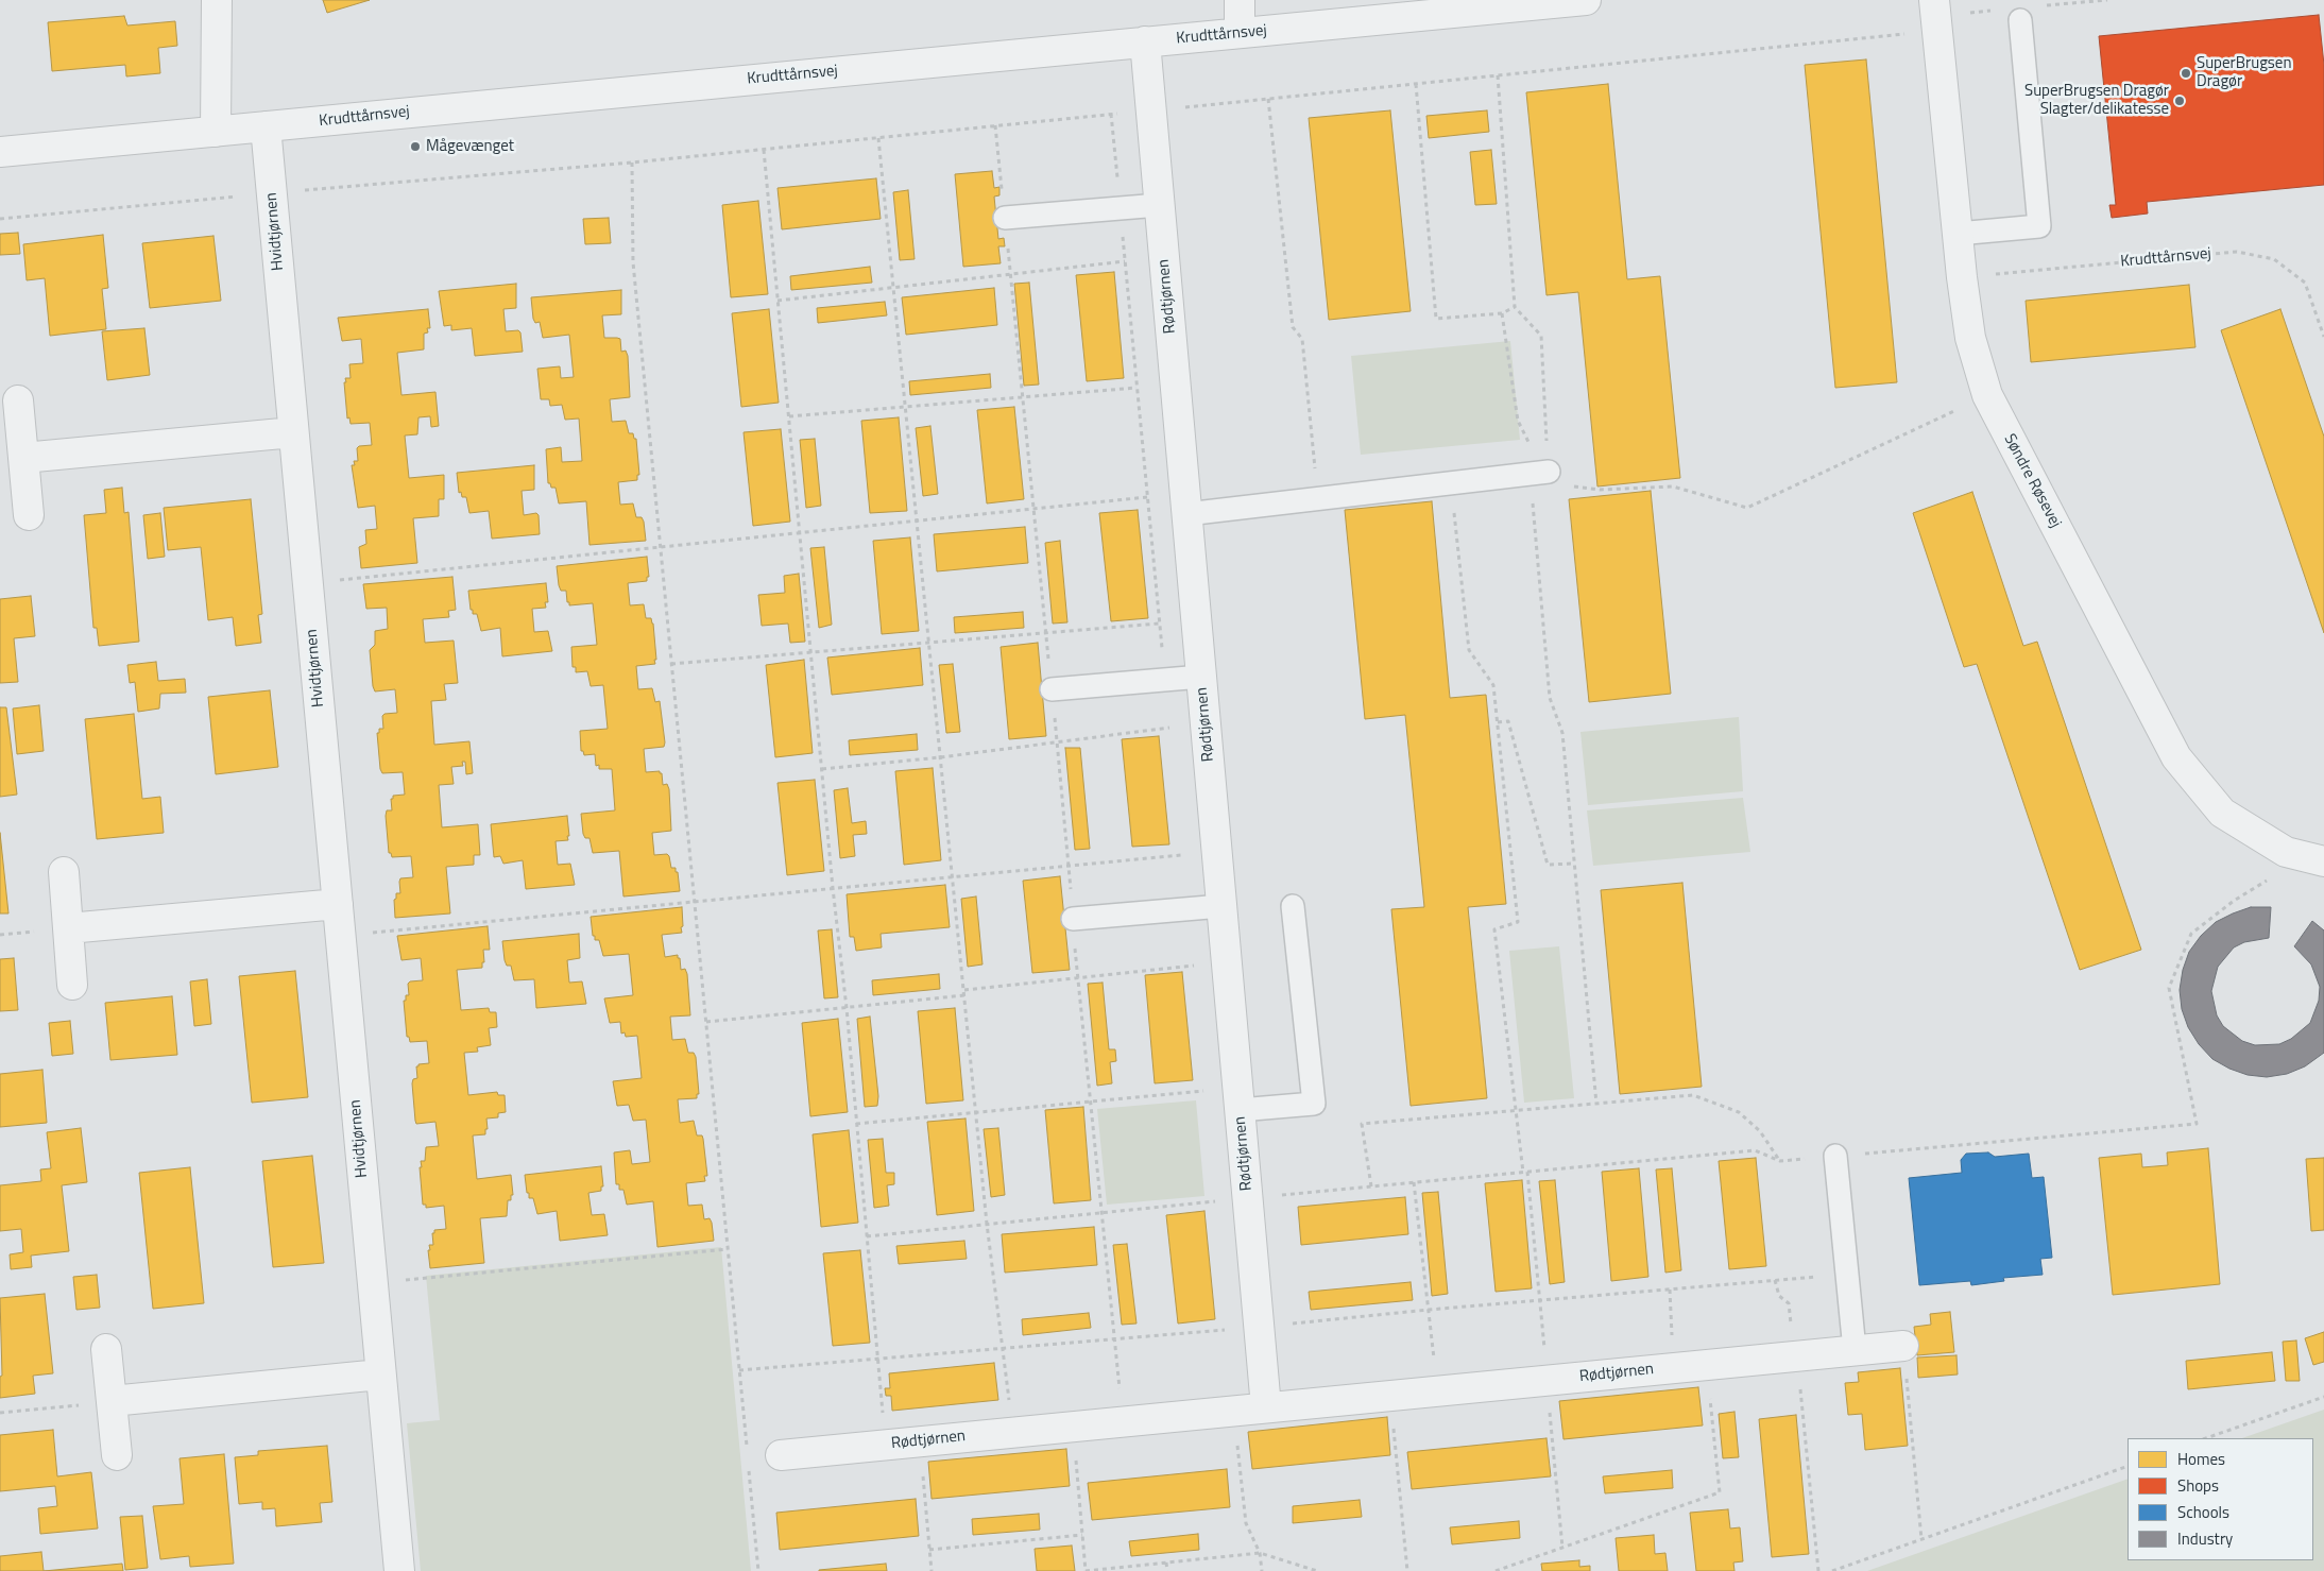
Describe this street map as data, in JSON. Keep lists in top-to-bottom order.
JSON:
{
  "streets": {
    "street": [
      "Krudttårnsvej",
      "Hvidtjørnen",
      "Rødtjørnen",
      "Søndre Røsevej"
    ]
  },
  "crossings": [
    ["Krudttårnsvej", "Hvidtjørnen"],
    ["Krudttårnsvej", "Rødtjørnen"],
    ["Krudttårnsvej", "Søndre Røsevej"]
  ],
  "places": ["SuperBrugsen Dragør", "SuperBrugsen Dragør Slagter/delikatesse", "Mågevænget"],
  "legend": [
    "Homes",
    "Shops",
    "Schools",
    "Industry"
  ]
}
